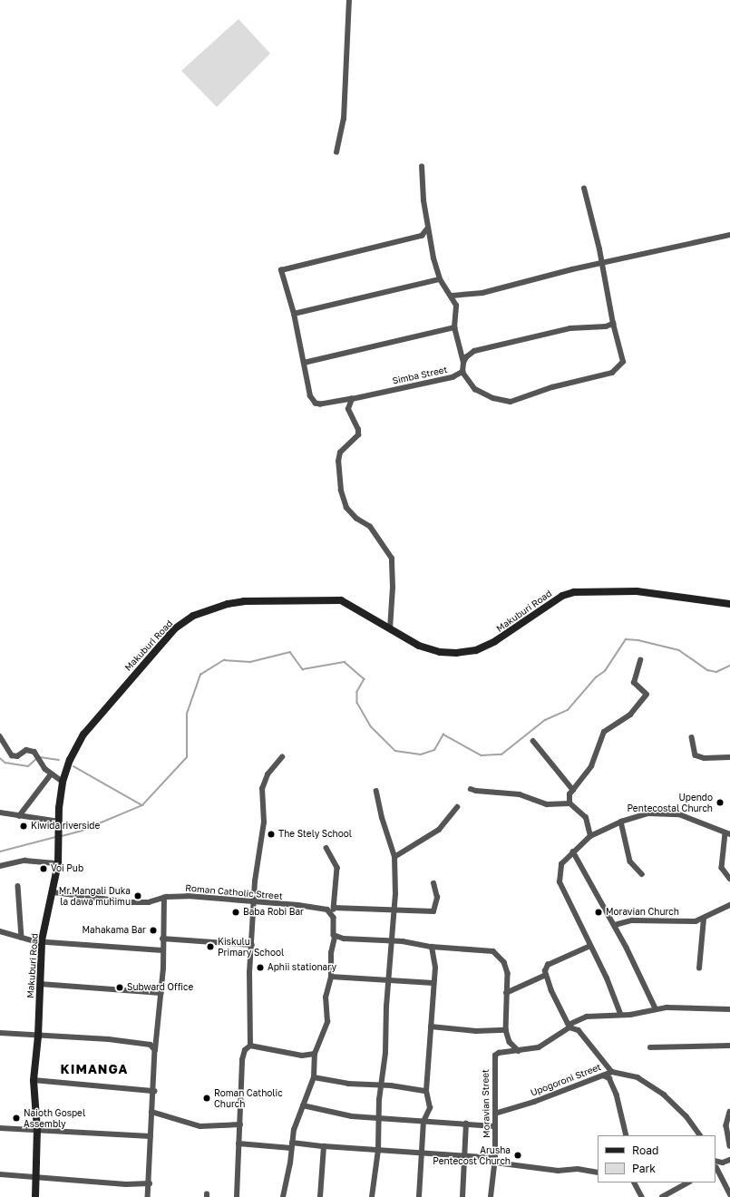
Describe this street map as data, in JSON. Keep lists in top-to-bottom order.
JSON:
{
  "streets": {
    "street": [
      "Simba Street",
      "Makuburi Road",
      "Roman Catholic Street",
      "Upogoroni Street",
      "Moravian Street"
    ]
  },
  "crossings": [
    ["Makuburi Road", "Roman Catholic Street"],
    ["Upogoroni Street", "Moravian Street"]
  ],
  "districts": ["KIMANGA"],
  "places": [
    "Upendo Pentecostal Church",
    "Kiwida riverside",
    "The Stely School",
    "Voi Pub",
    "Mr.Mangali Duka la dawa muhimu",
    "Baba Robi Bar",
    "Moravian Church",
    "Mahakama Bar",
    "Kiskulu Primary School",
    "Aphii stationary",
    "Subward Office",
    "Roman Catholic Church",
    "Naioth Gospel Assembly",
    "Arusha Pentecost Church"
  ],
  "legend": ["Road", "Park"]
}
